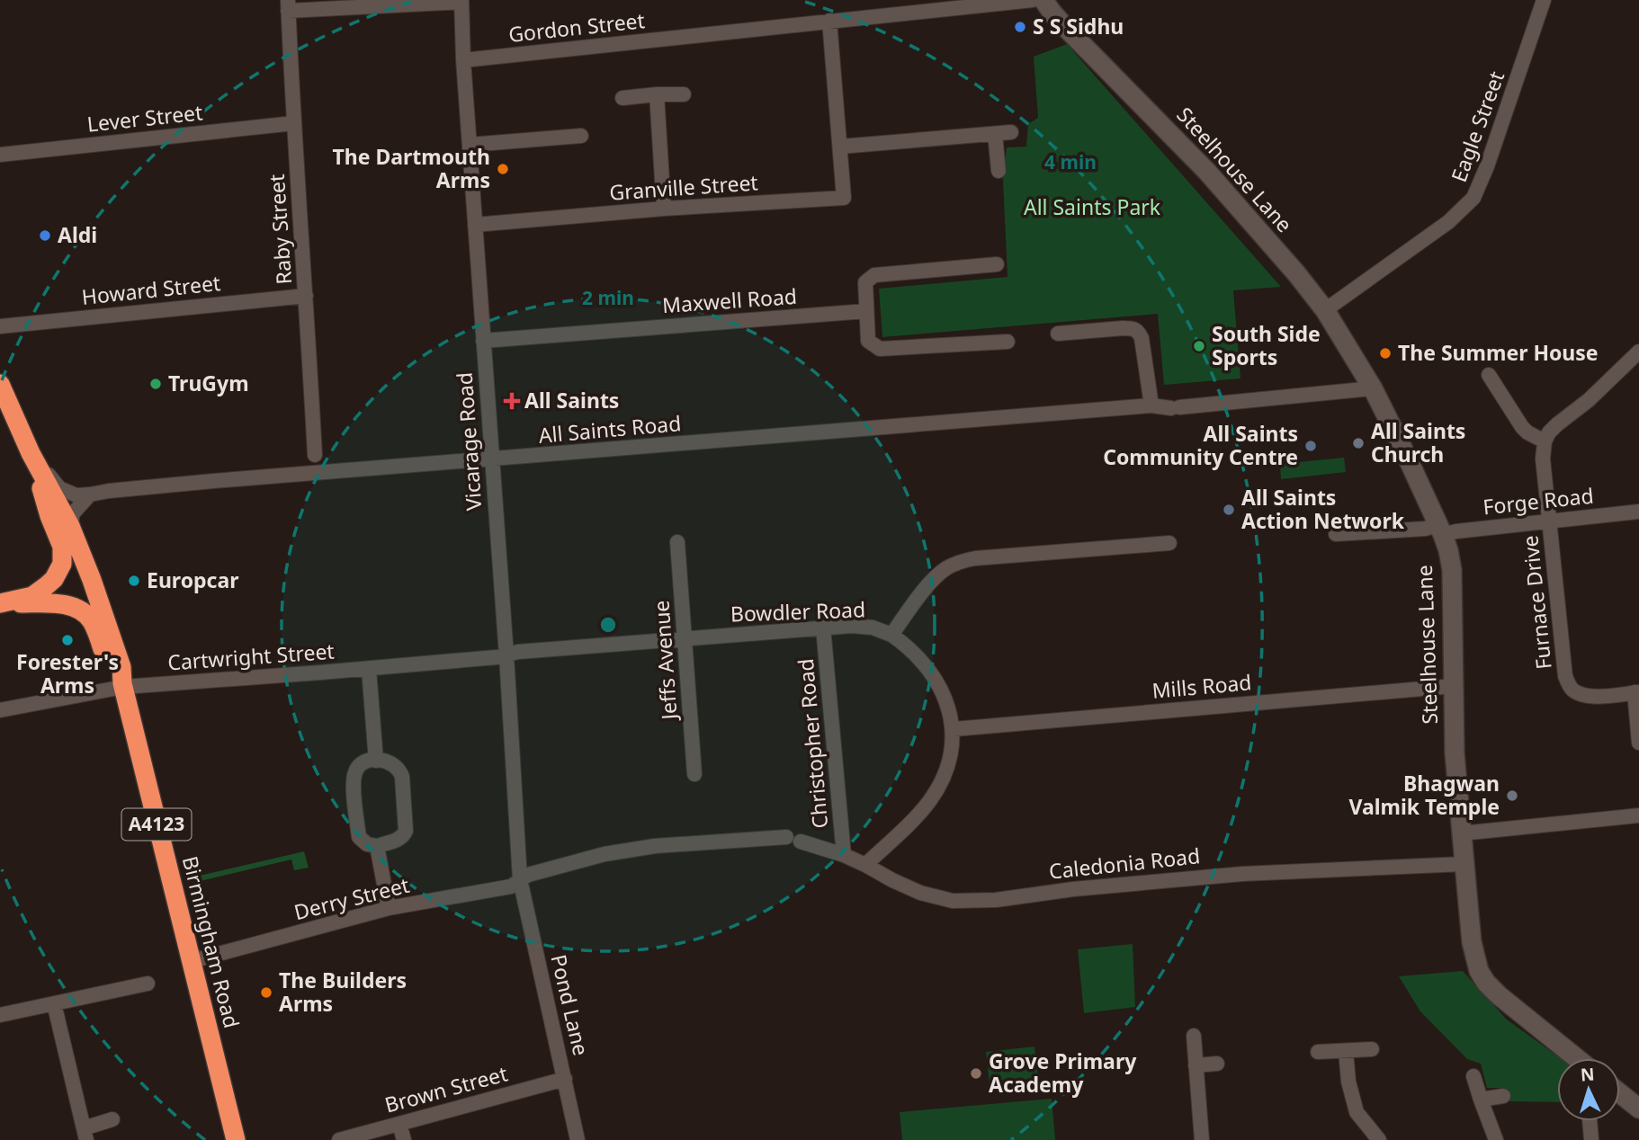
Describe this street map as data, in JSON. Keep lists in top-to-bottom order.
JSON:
{
  "streets": {
    "highway": ["A4123", "Birmingham Road"],
    "street": [
      "Gordon Street",
      "Lever Street",
      "Eagle Street",
      "Steelhouse Lane",
      "Granville Street",
      "Raby Street",
      "Howard Street",
      "Maxwell Road",
      "All Saints Road",
      "Vicarage Road",
      "Forge Road",
      "Furnace Drive",
      "Bowdler Road",
      "Cartwright Street",
      "Jeffs Avenue",
      "Mills Road",
      "Christopher Road",
      "Caledonia Road",
      "Derry Street",
      "Pond Lane",
      "Brown Street"
    ]
  },
  "crossings": [
    ["Gordon Street", "Granville Street"],
    ["Gordon Street", "Vicarage Road"],
    ["Lever Street", "Raby Street"],
    ["Eagle Street", "Steelhouse Lane"],
    ["Steelhouse Lane", "All Saints Road"],
    ["Steelhouse Lane", "Forge Road"],
    ["Steelhouse Lane", "Mills Road"],
    ["Steelhouse Lane", "Caledonia Road"],
    ["Granville Street", "Vicarage Road"],
    ["Raby Street", "Howard Street"],
    ["Maxwell Road", "Vicarage Road"],
    ["All Saints Road", "Vicarage Road"],
    ["Vicarage Road", "Bowdler Road"],
    ["Vicarage Road", "Cartwright Street"],
    ["Vicarage Road", "Derry Street"],
    ["Vicarage Road", "Pond Lane"],
    ["Forge Road", "Furnace Drive"],
    ["Bowdler Road", "Cartwright Street"],
    ["Bowdler Road", "Jeffs Avenue"],
    ["Bowdler Road", "Christopher Road"],
    ["Cartwright Street", "A4123"],
    ["Cartwright Street", "Birmingham Road"],
    ["Christopher Road", "Caledonia Road"],
    ["A4123", "Birmingham Road"],
    ["Derry Street", "Birmingham Road"],
    ["Derry Street", "Pond Lane"],
    ["Pond Lane", "Brown Street"]
  ],
  "parks": ["All Saints Park"],
  "places": {
    "other": [
      "S S Sidhu",
      "The Dartmouth Arms",
      "Aldi",
      "South Side Sports",
      "The Summer House",
      "TruGym",
      "All Saints Church",
      "All Saints Community Centre",
      "All Saints Action Network",
      "Europcar",
      "Forester's Arms",
      "Bhagwan Valmik Temple",
      "The Builders Arms",
      "Grove Primary Academy"
    ],
    "health": ["All Saints"]
  },
  "north": "top",
  "rings": ["4 min", "2 min"]
}
